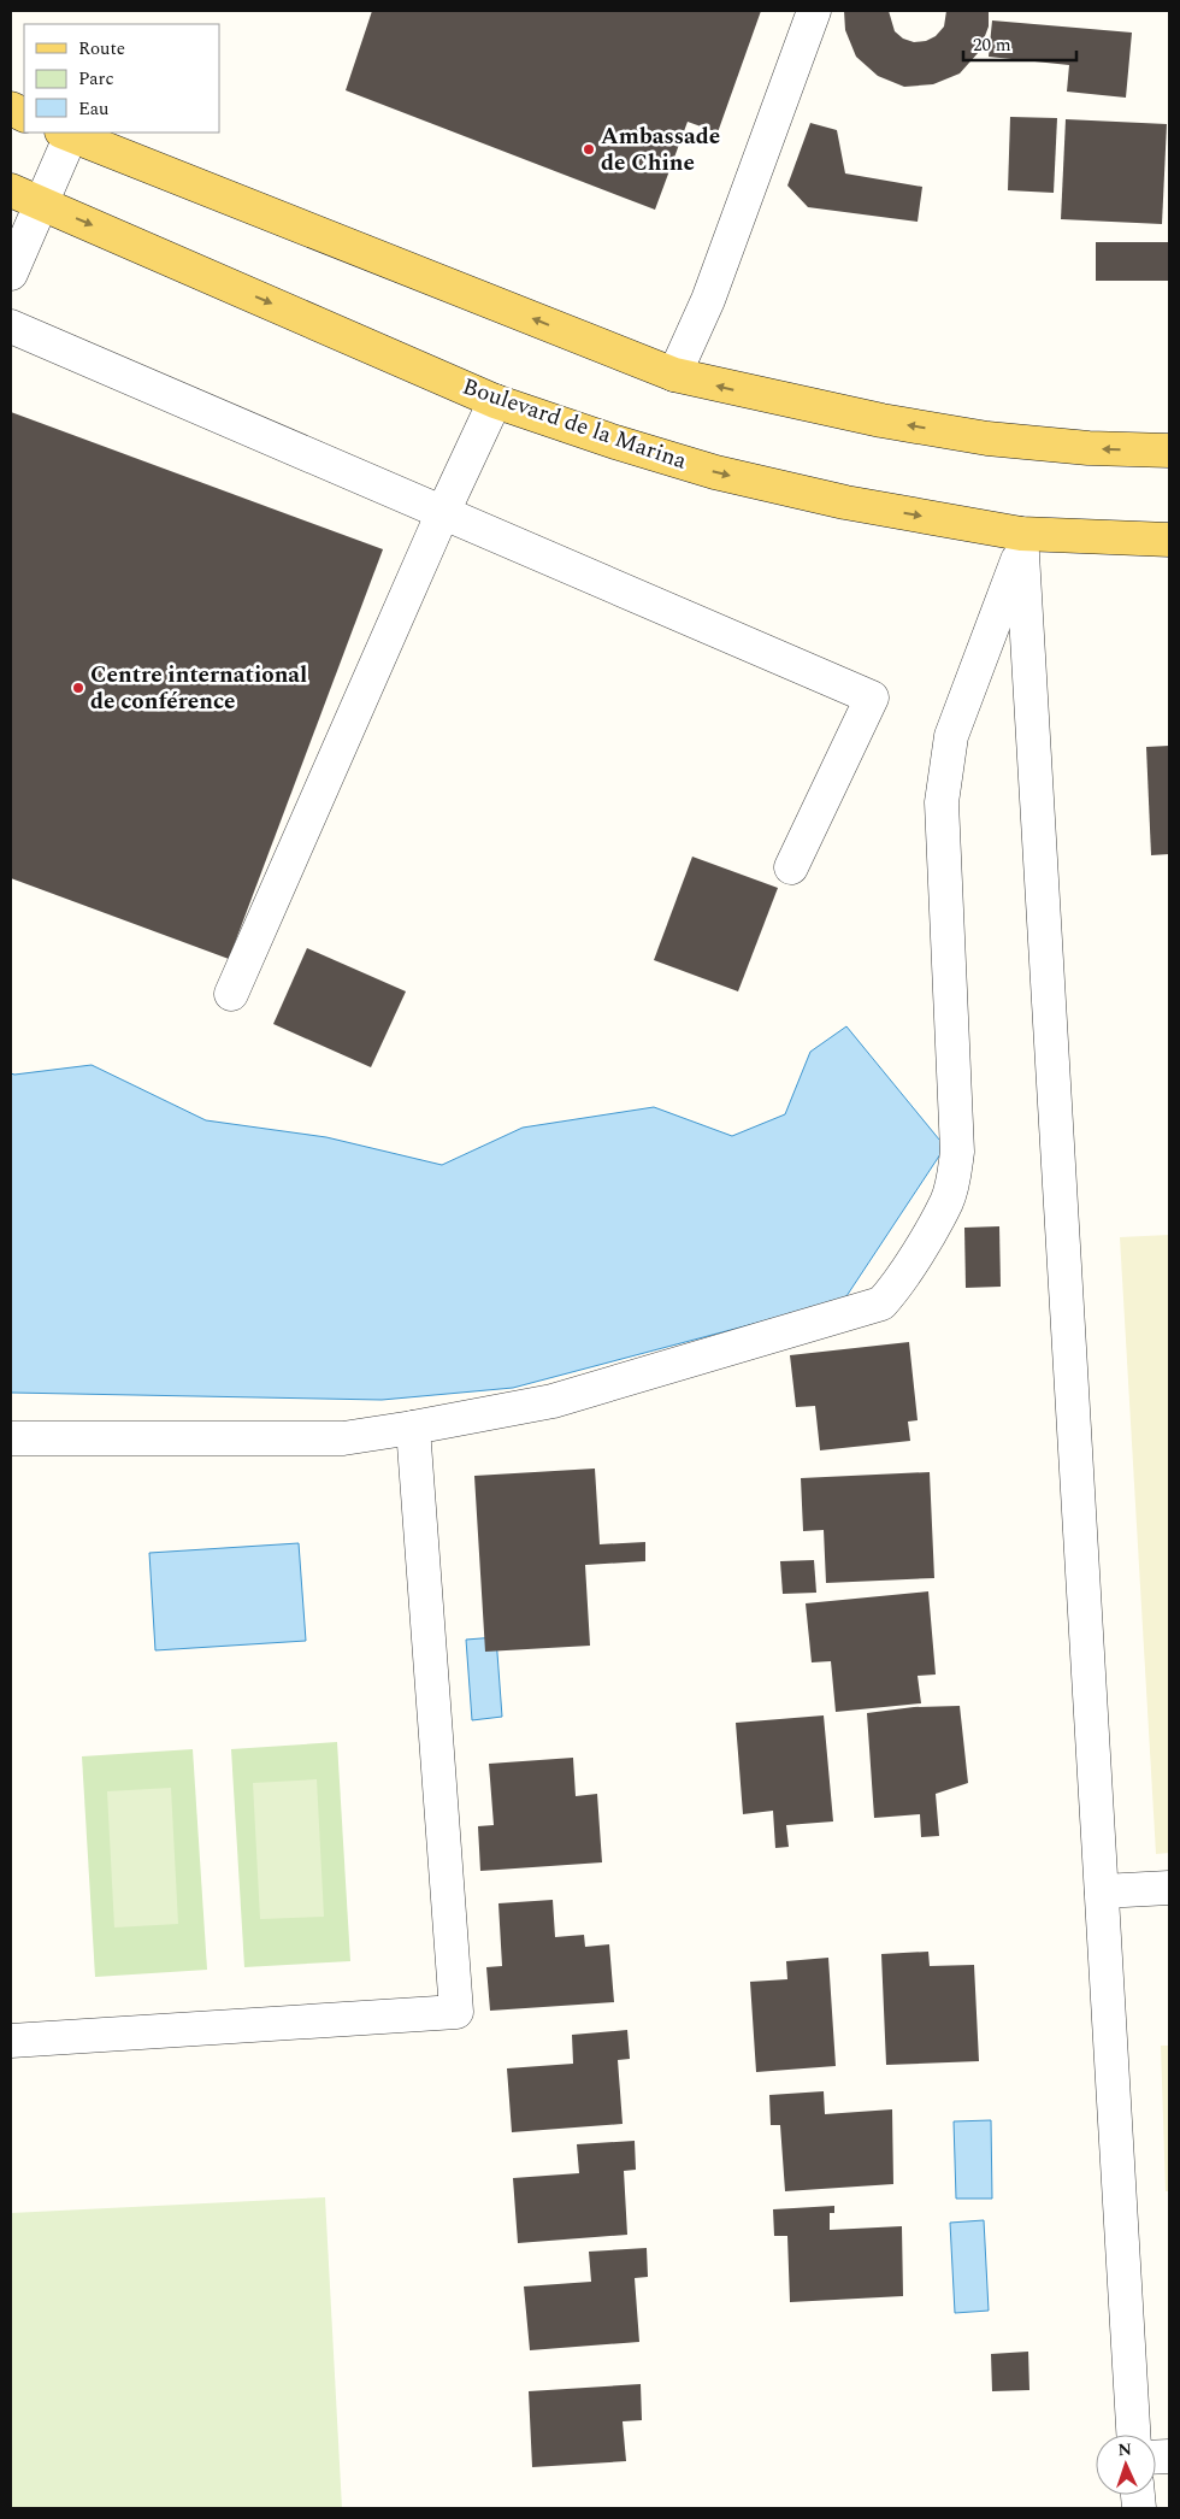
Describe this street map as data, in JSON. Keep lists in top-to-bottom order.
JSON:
{
  "streets": {
    "main road": ["Boulevard de la Marina"]
  },
  "places": ["Ambassade de Chine", "Centre international de conférence"],
  "legend": ["Route", "Parc", "Eau"],
  "scale_bar": "20 m",
  "north": "top"
}
